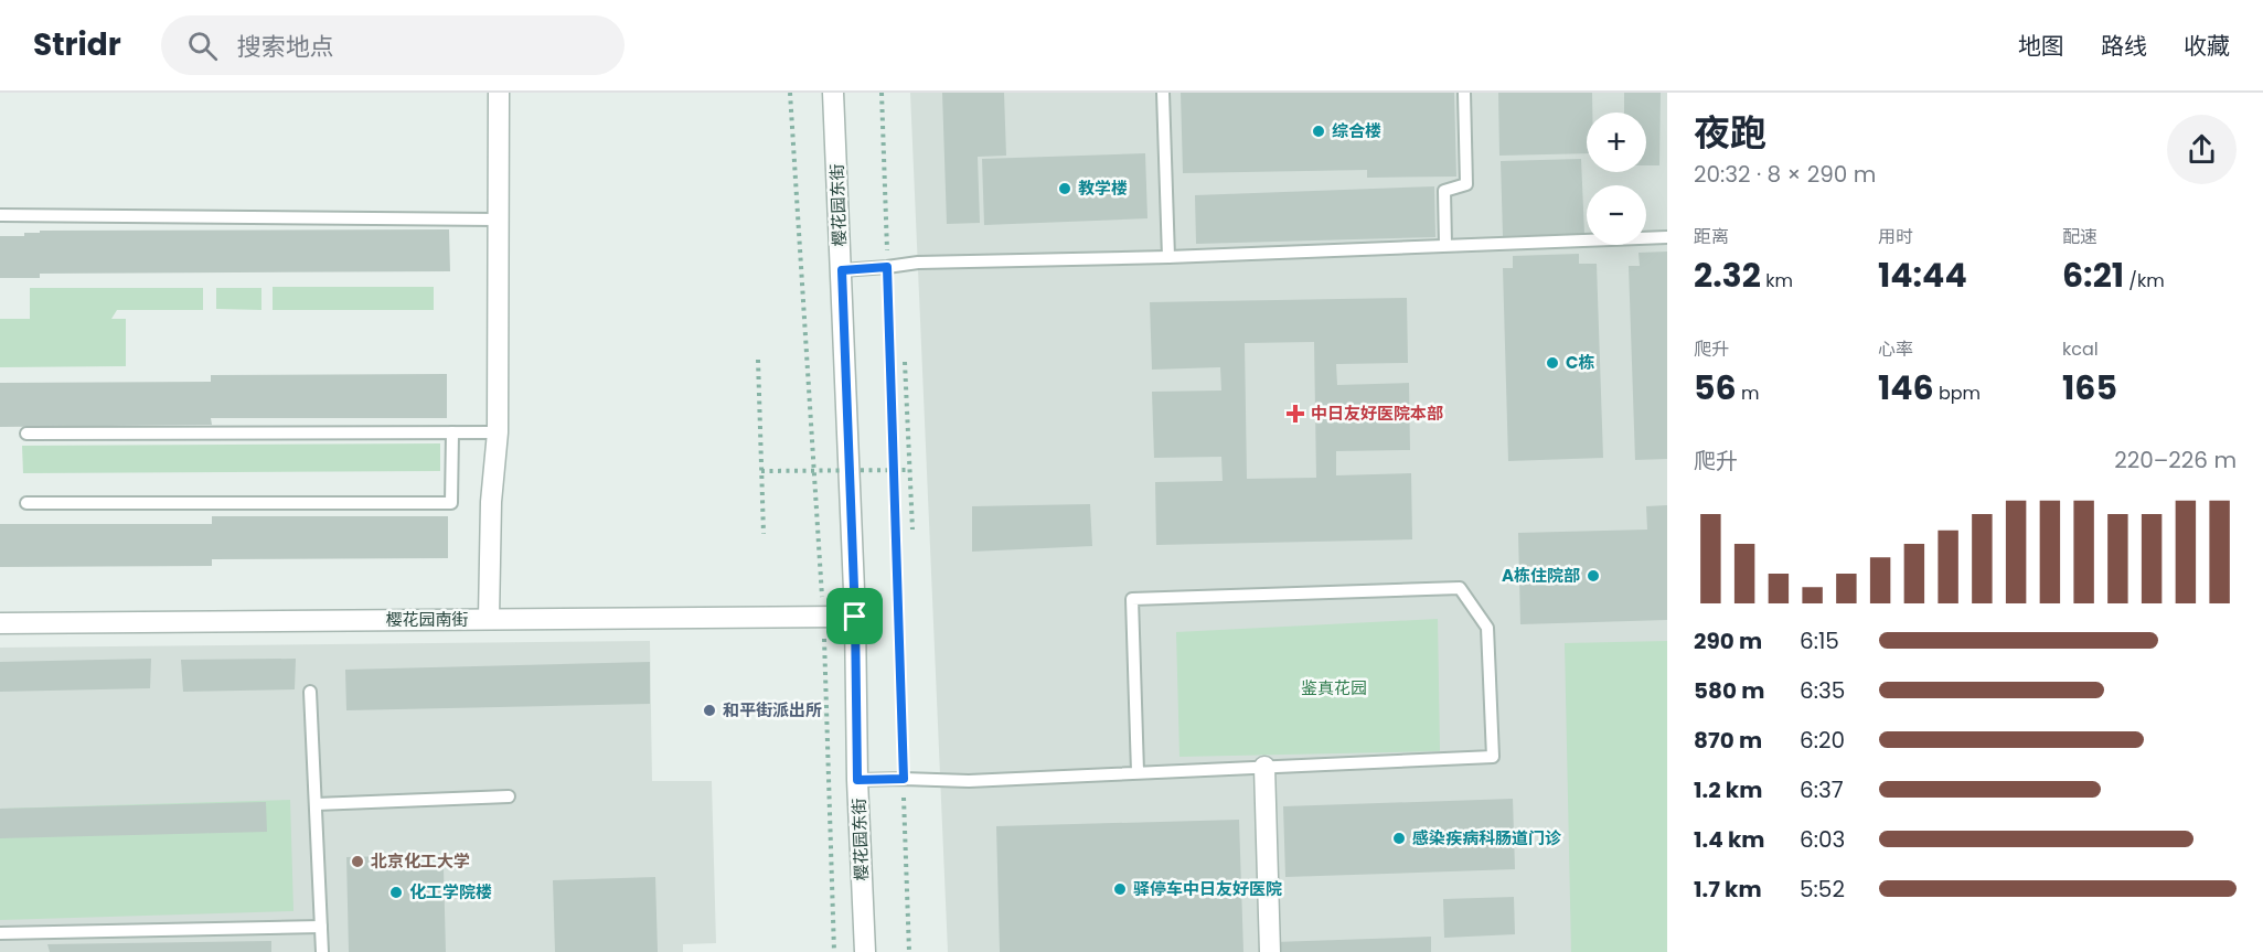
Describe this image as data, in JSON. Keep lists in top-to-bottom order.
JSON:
{
  "streets": {
    "street": ["樱花园东街", "樱花园南街"]
  },
  "crossings": [
    ["樱花园东街", "樱花园南街"]
  ],
  "parks": ["鉴真花园"],
  "places": {
    "other": [
      "综合楼",
      "教学楼",
      "C栋",
      "A栋住院部",
      "和平街派出所",
      "感染疾病科肠道门诊",
      "北京化工大学",
      "驿停车中日友好医院",
      "化工学院楼"
    ],
    "health": ["中日友好医院本部"]
  },
  "page": {
    "header": "Stridr",
    "search": "搜索地点",
    "nav": ["地图", "路线", "收藏"],
    "heading": ["夜跑", "20:32 · 8 × 290 m"],
    "map_buttons": ["+", "−"],
    "stats": [
      ["距离", "2.32 km"],
      ["用时", "14:44"],
      ["配速", "6:21 /km"],
      ["爬升", "56 m"],
      ["心率", "146 bpm"],
      ["kcal", "165"]
    ],
    "chart": ["爬升", "220–226 m"],
    "list": [
      {
        "name": "290 m",
        "note": "6:15"
      },
      {
        "name": "580 m",
        "note": "6:35"
      },
      {
        "name": "870 m",
        "note": "6:20"
      },
      {
        "name": "1.2 km",
        "note": "6:37"
      },
      {
        "name": "1.4 km",
        "note": "6:03"
      },
      {
        "name": "1.7 km",
        "note": "5:52"
      }
    ]
  }
}
